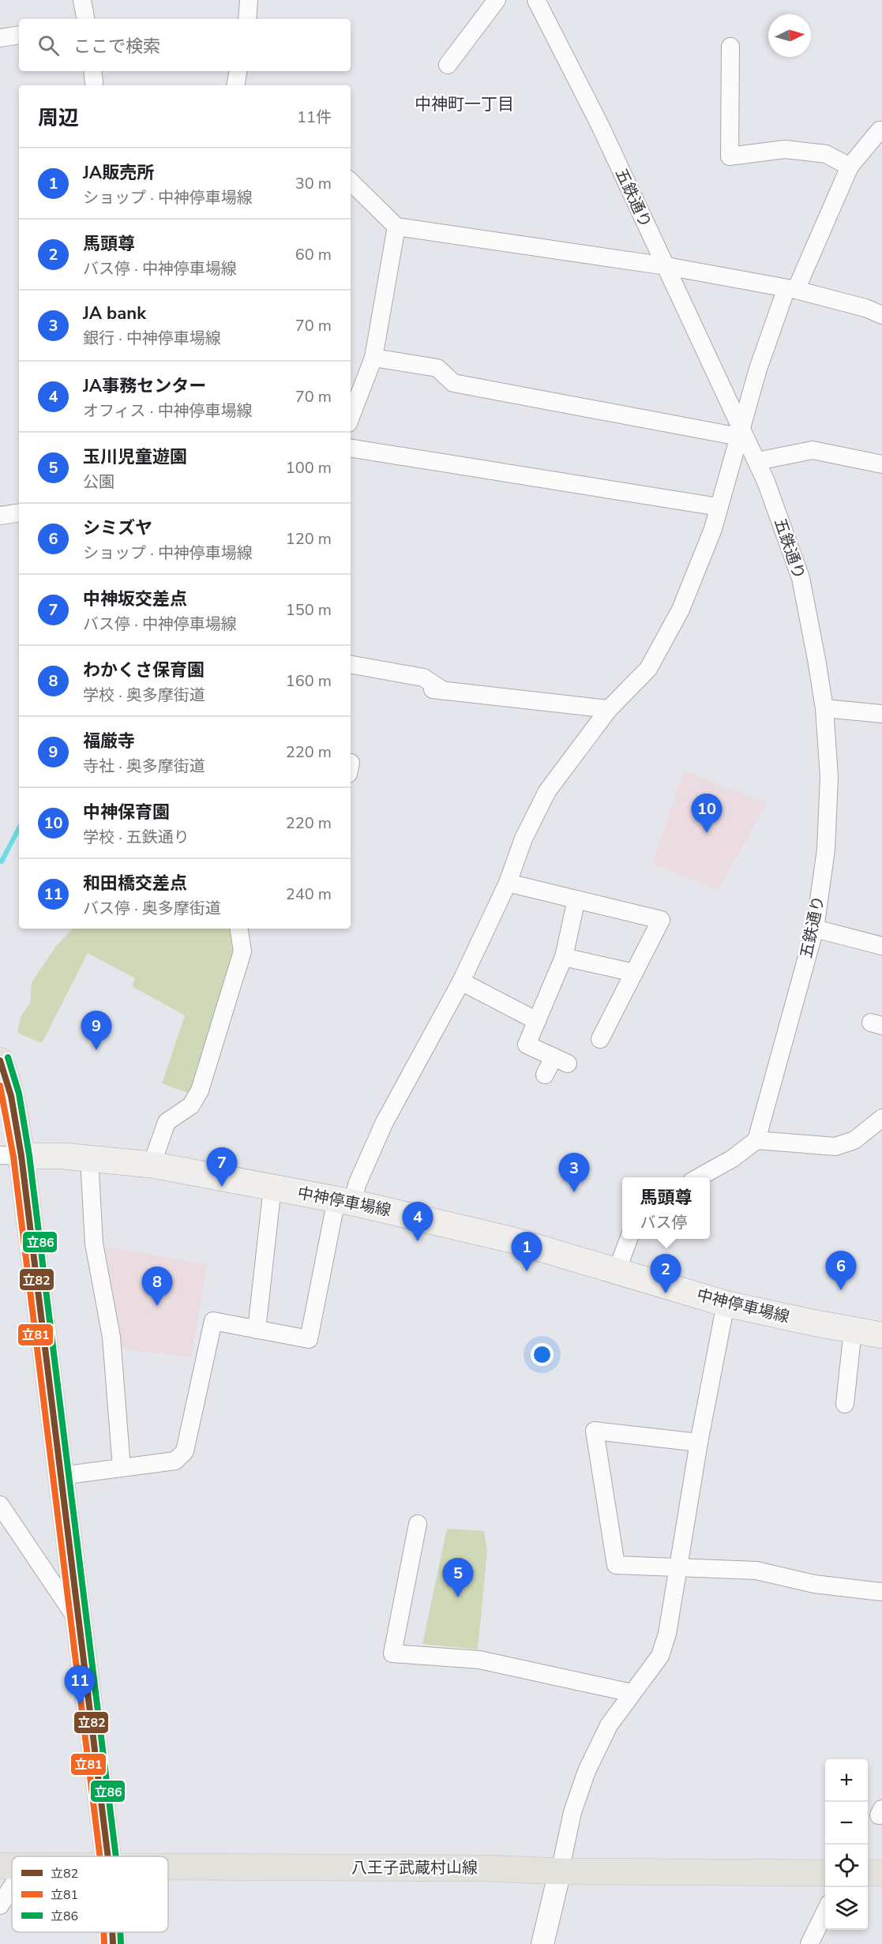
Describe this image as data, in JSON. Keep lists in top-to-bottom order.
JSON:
{
  "streets": {
    "main road": ["中神停車場線", "八王子武蔵村山線"],
    "street": ["五鉄通り"]
  },
  "districts": ["中神町一丁目"],
  "lines": ["transit line 立86", "transit line 立82", "transit line 立81"],
  "legend": ["立82", "立81", "立86"],
  "north": "right",
  "page": {
    "search": "ここで検索",
    "heading": ["周辺", "11件"],
    "list": [
      {
        "mark": "1",
        "name": "JA販売所",
        "note": "ショップ · 中神停車場線",
        "value": "30 m"
      },
      {
        "mark": "2",
        "name": "馬頭尊",
        "note": "バス停 · 中神停車場線",
        "value": "60 m"
      },
      {
        "mark": "3",
        "name": "JA bank",
        "note": "銀行 · 中神停車場線",
        "value": "70 m"
      },
      {
        "mark": "4",
        "name": "JA事務センター",
        "note": "オフィス · 中神停車場線",
        "value": "70 m"
      },
      {
        "mark": "5",
        "name": "玉川児童遊園",
        "note": "公園",
        "value": "100 m"
      },
      {
        "mark": "6",
        "name": "シミズヤ",
        "note": "ショップ · 中神停車場線",
        "value": "120 m"
      },
      {
        "mark": "7",
        "name": "中神坂交差点",
        "note": "バス停 · 中神停車場線",
        "value": "150 m"
      },
      {
        "mark": "8",
        "name": "わかくさ保育園",
        "note": "学校 · 奥多摩街道",
        "value": "160 m"
      },
      {
        "mark": "9",
        "name": "福厳寺",
        "note": "寺社 · 奥多摩街道",
        "value": "220 m"
      },
      {
        "mark": "10",
        "name": "中神保育園",
        "note": "学校 · 五鉄通り",
        "value": "220 m"
      },
      {
        "mark": "11",
        "name": "和田橋交差点",
        "note": "バス停 · 奥多摩街道",
        "value": "240 m"
      }
    ],
    "pins": [
      "10",
      "9",
      "7",
      "3",
      "4",
      "1",
      "6",
      "2",
      "8",
      "5",
      "11"
    ],
    "popup": ["馬頭尊", "バス停"],
    "map_buttons": ["+", "−"]
  }
}
